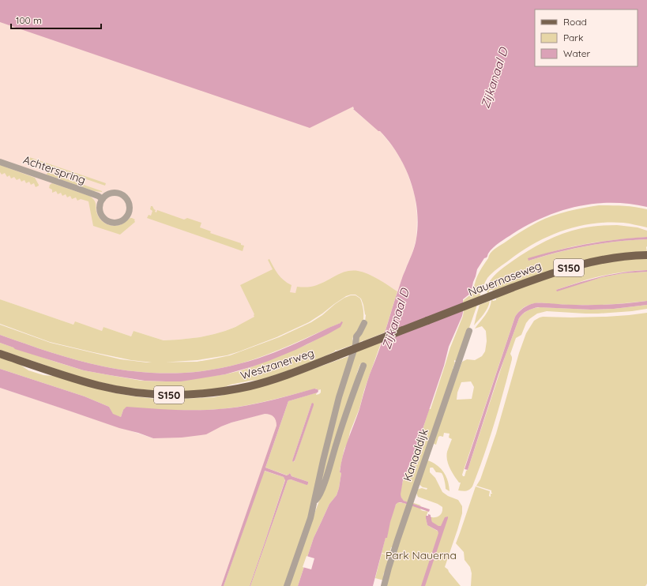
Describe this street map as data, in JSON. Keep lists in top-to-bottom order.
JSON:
{
  "streets": {
    "main road": ["S150", "Nauernaseweg", "Westzanerweg"],
    "street": ["Achterspring", "Kanaaldijk"]
  },
  "crossings": [
    ["Nauernaseweg", "Westzanerweg"]
  ],
  "water": ["Zijkanaal D"],
  "parks": ["Park Nauerna"],
  "legend": ["Road", "Park", "Water"],
  "scale_bar": "100 m"
}
